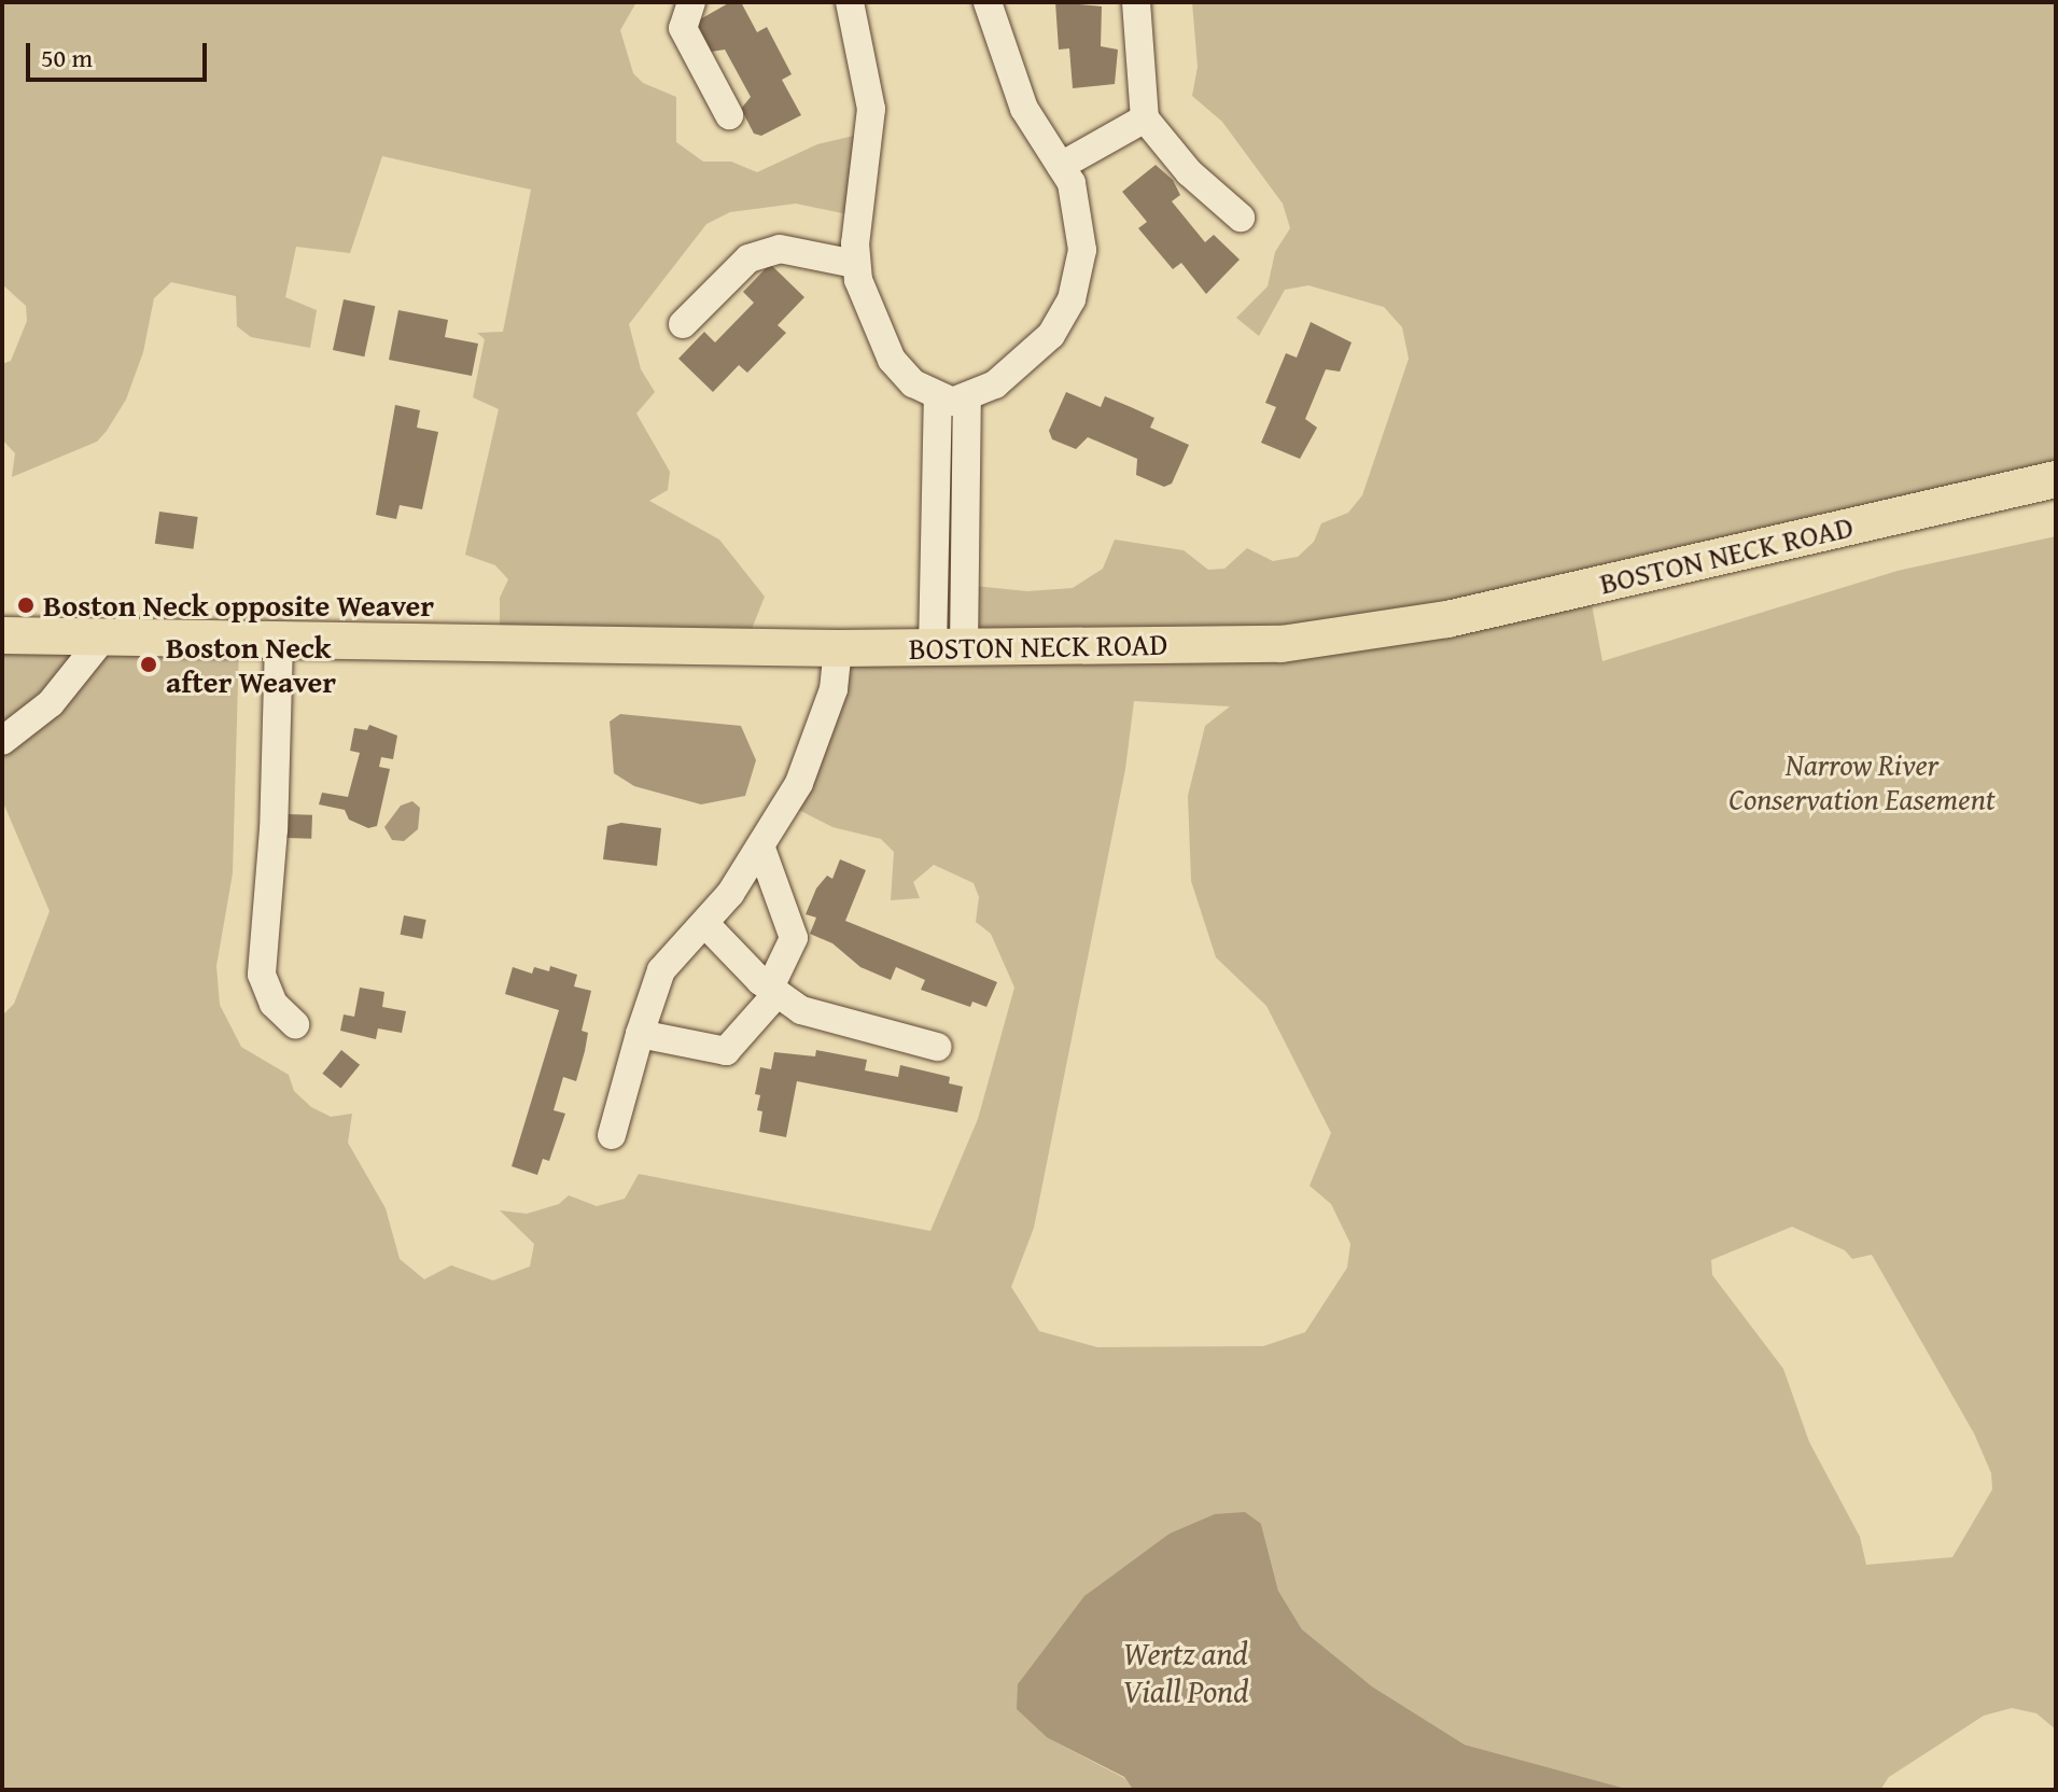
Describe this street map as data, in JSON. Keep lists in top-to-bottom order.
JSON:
{
  "streets": {
    "main road": ["BOSTON NECK ROAD"]
  },
  "water": ["Wertz and Viall Pond"],
  "parks": ["Narrow River Conservation Easement"],
  "places": ["Boston Neck opposite Weaver", "Boston Neck after Weaver"],
  "scale_bar": "50 m"
}
